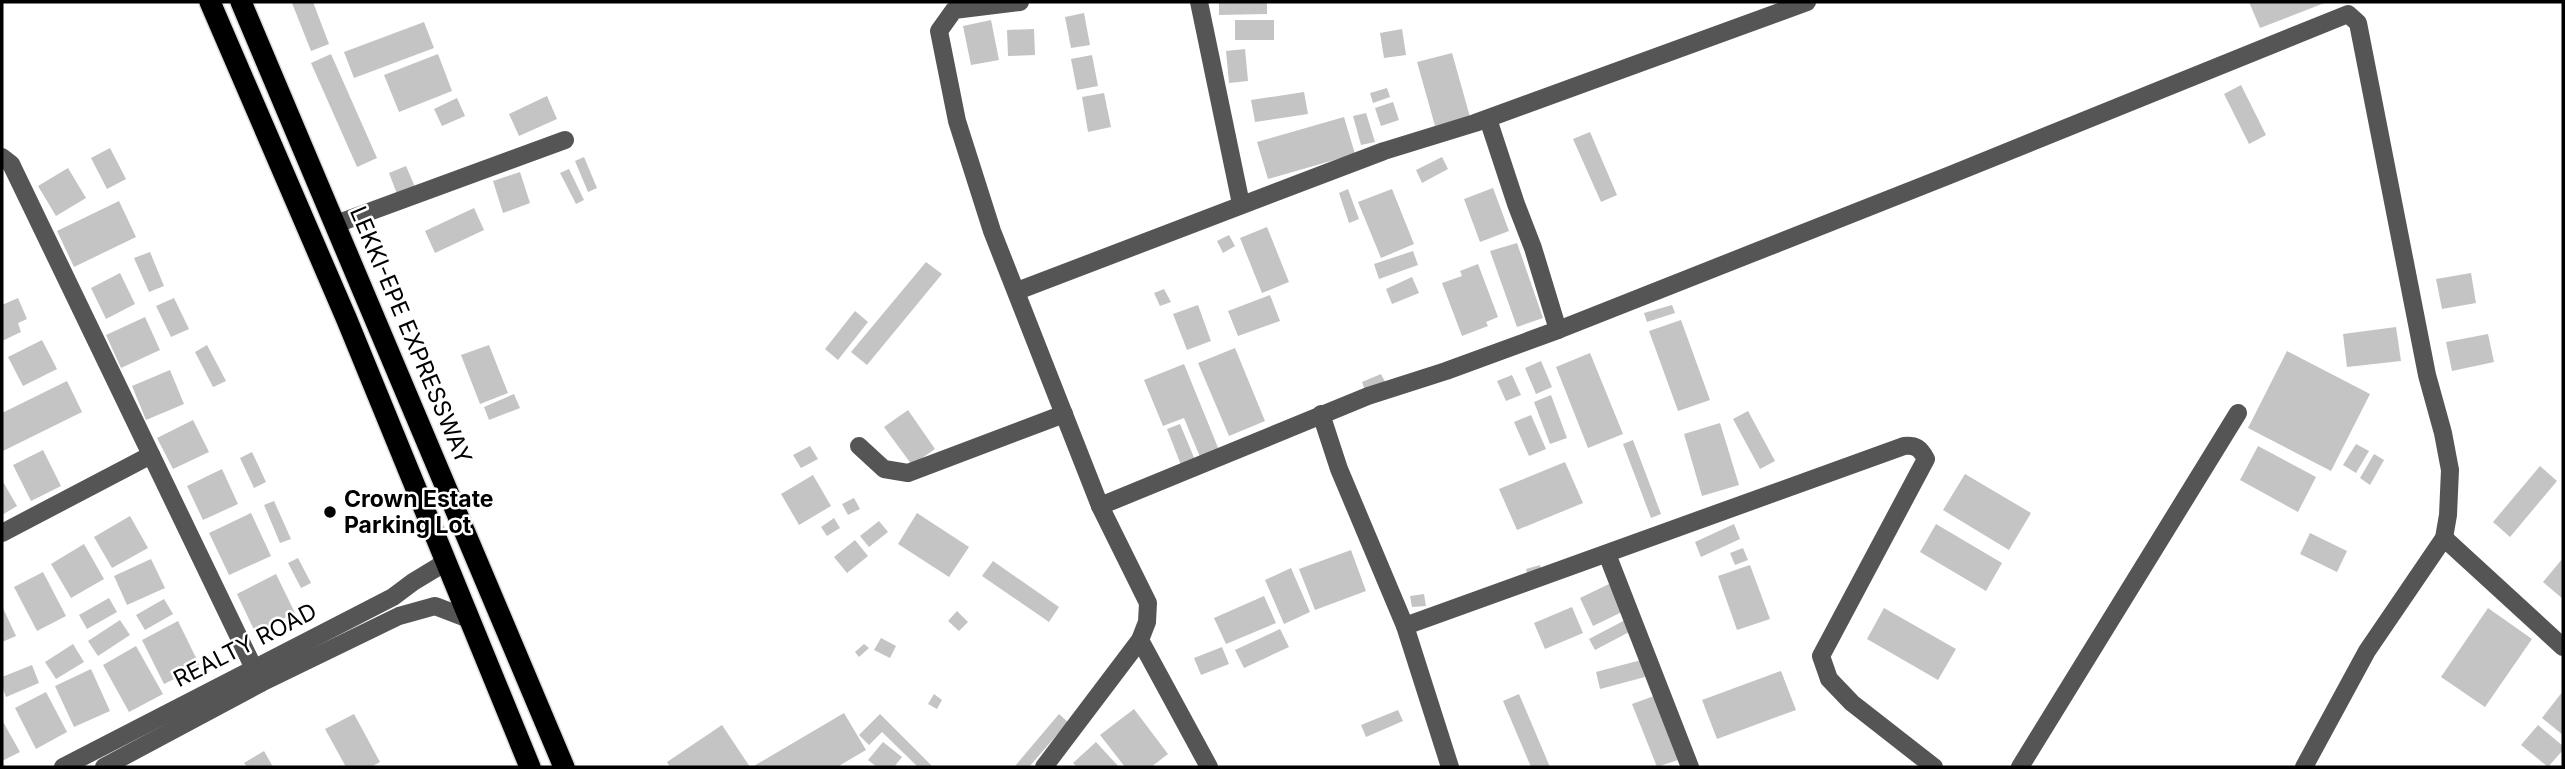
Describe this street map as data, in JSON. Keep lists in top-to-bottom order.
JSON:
{
  "streets": {
    "highway": ["LEKKI-EPE EXPRESSWAY"],
    "street": ["REALTY ROAD"]
  },
  "places": ["Crown Estate Parking Lot"]
}
